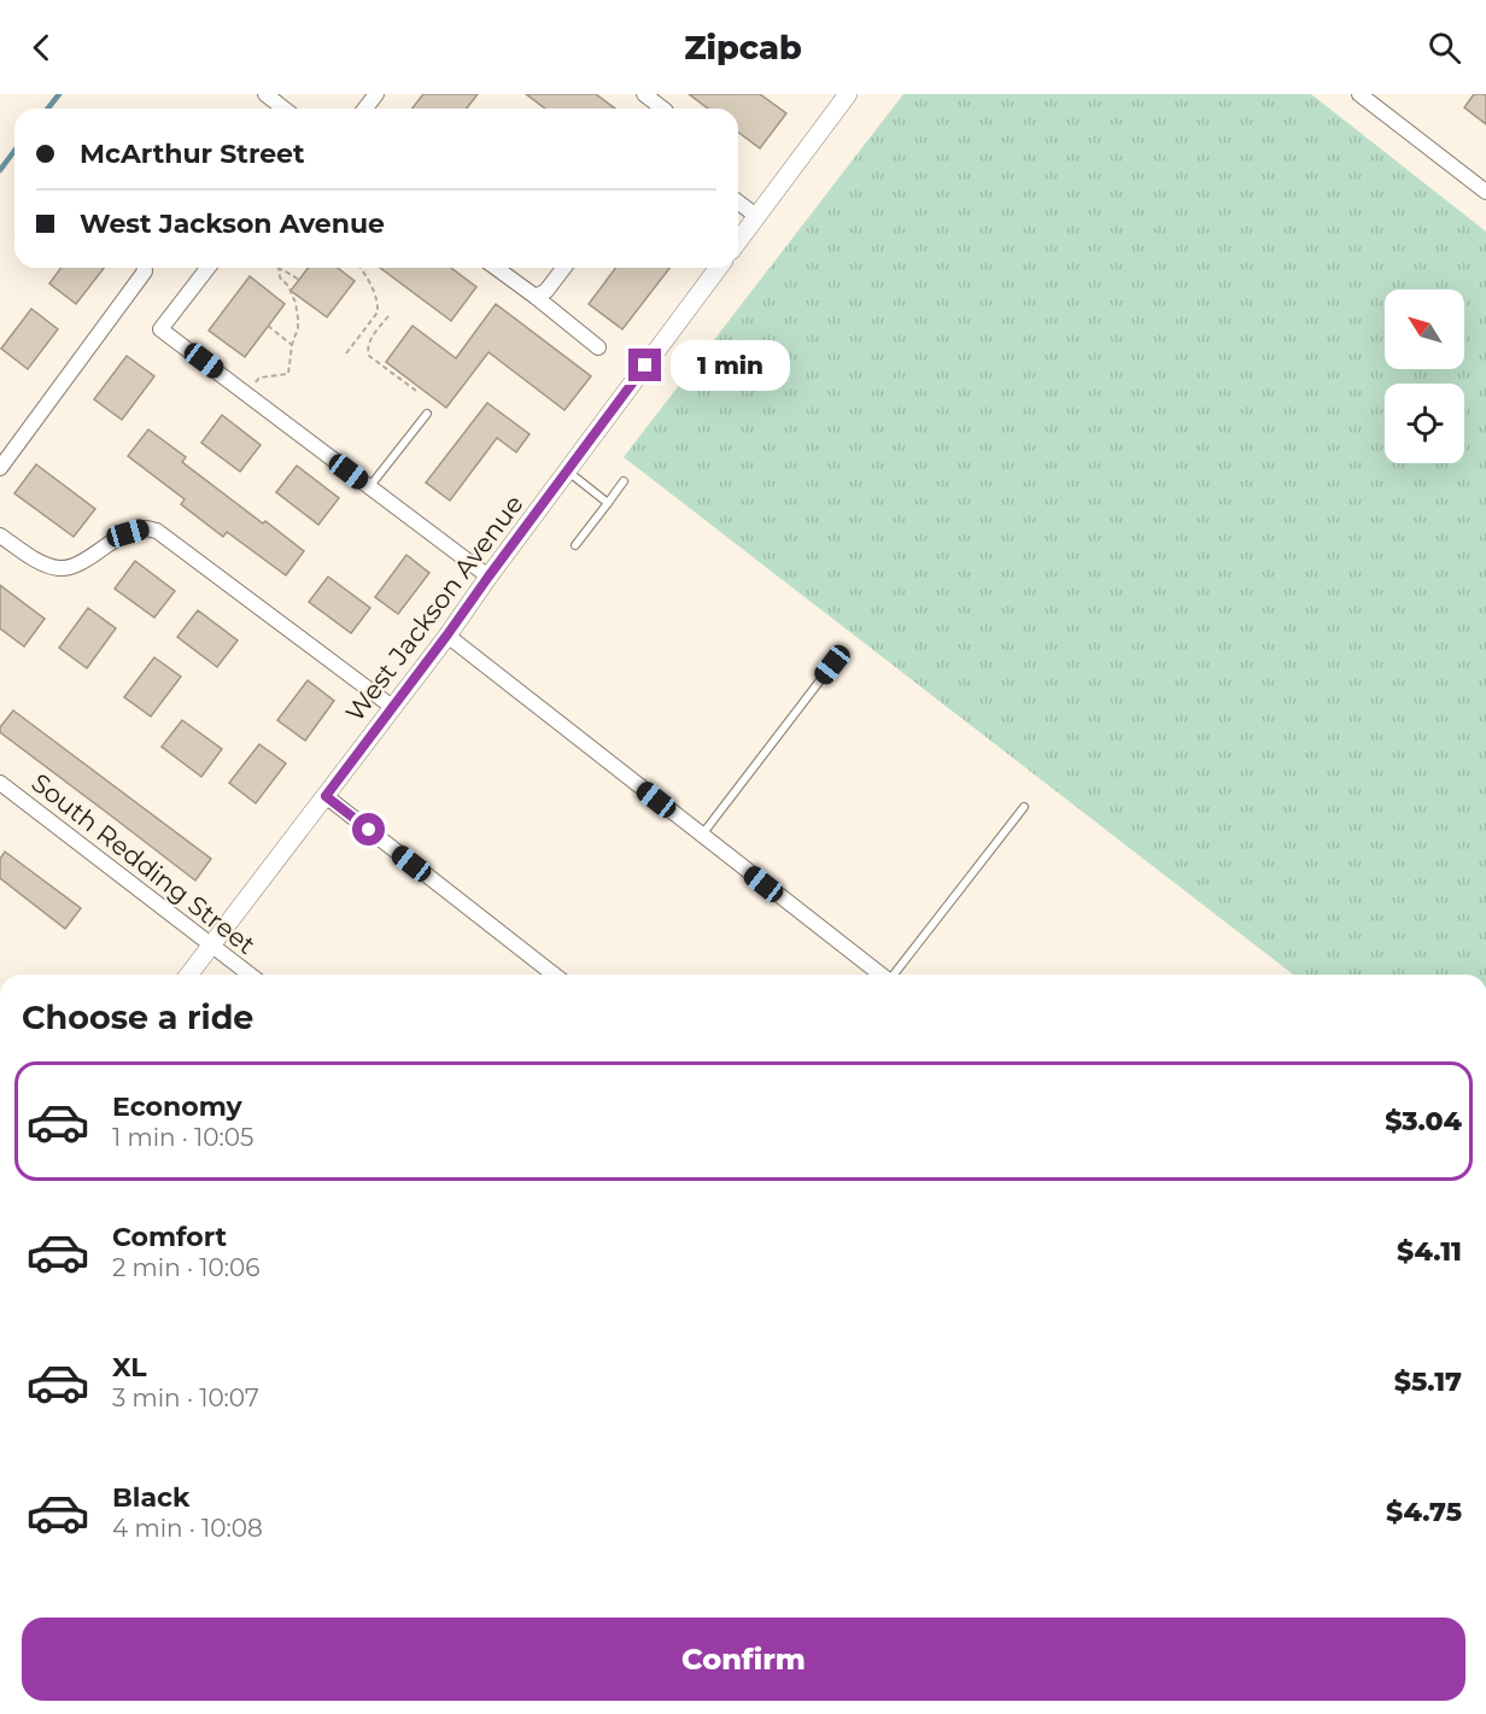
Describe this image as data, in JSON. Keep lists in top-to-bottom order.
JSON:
{
  "streets": {
    "street": ["West Jackson Avenue", "South Redding Street"]
  },
  "crossings": [
    ["West Jackson Avenue", "South Redding Street"]
  ],
  "north": "top left",
  "page": {
    "header": "Zipcab",
    "banner": ["McArthur Street", "West Jackson Avenue"],
    "bubble": "1 min",
    "heading": "Choose a ride",
    "list": [
      {
        "name": "Economy",
        "note": "1 min · 10:05",
        "value": "$3.04"
      },
      {
        "name": "Comfort",
        "note": "2 min · 10:06",
        "value": "$4.11"
      },
      {
        "name": "XL",
        "note": "3 min · 10:07",
        "value": "$5.17"
      },
      {
        "name": "Black",
        "note": "4 min · 10:08",
        "value": "$4.75"
      }
    ],
    "buttons": "Confirm"
  }
}
